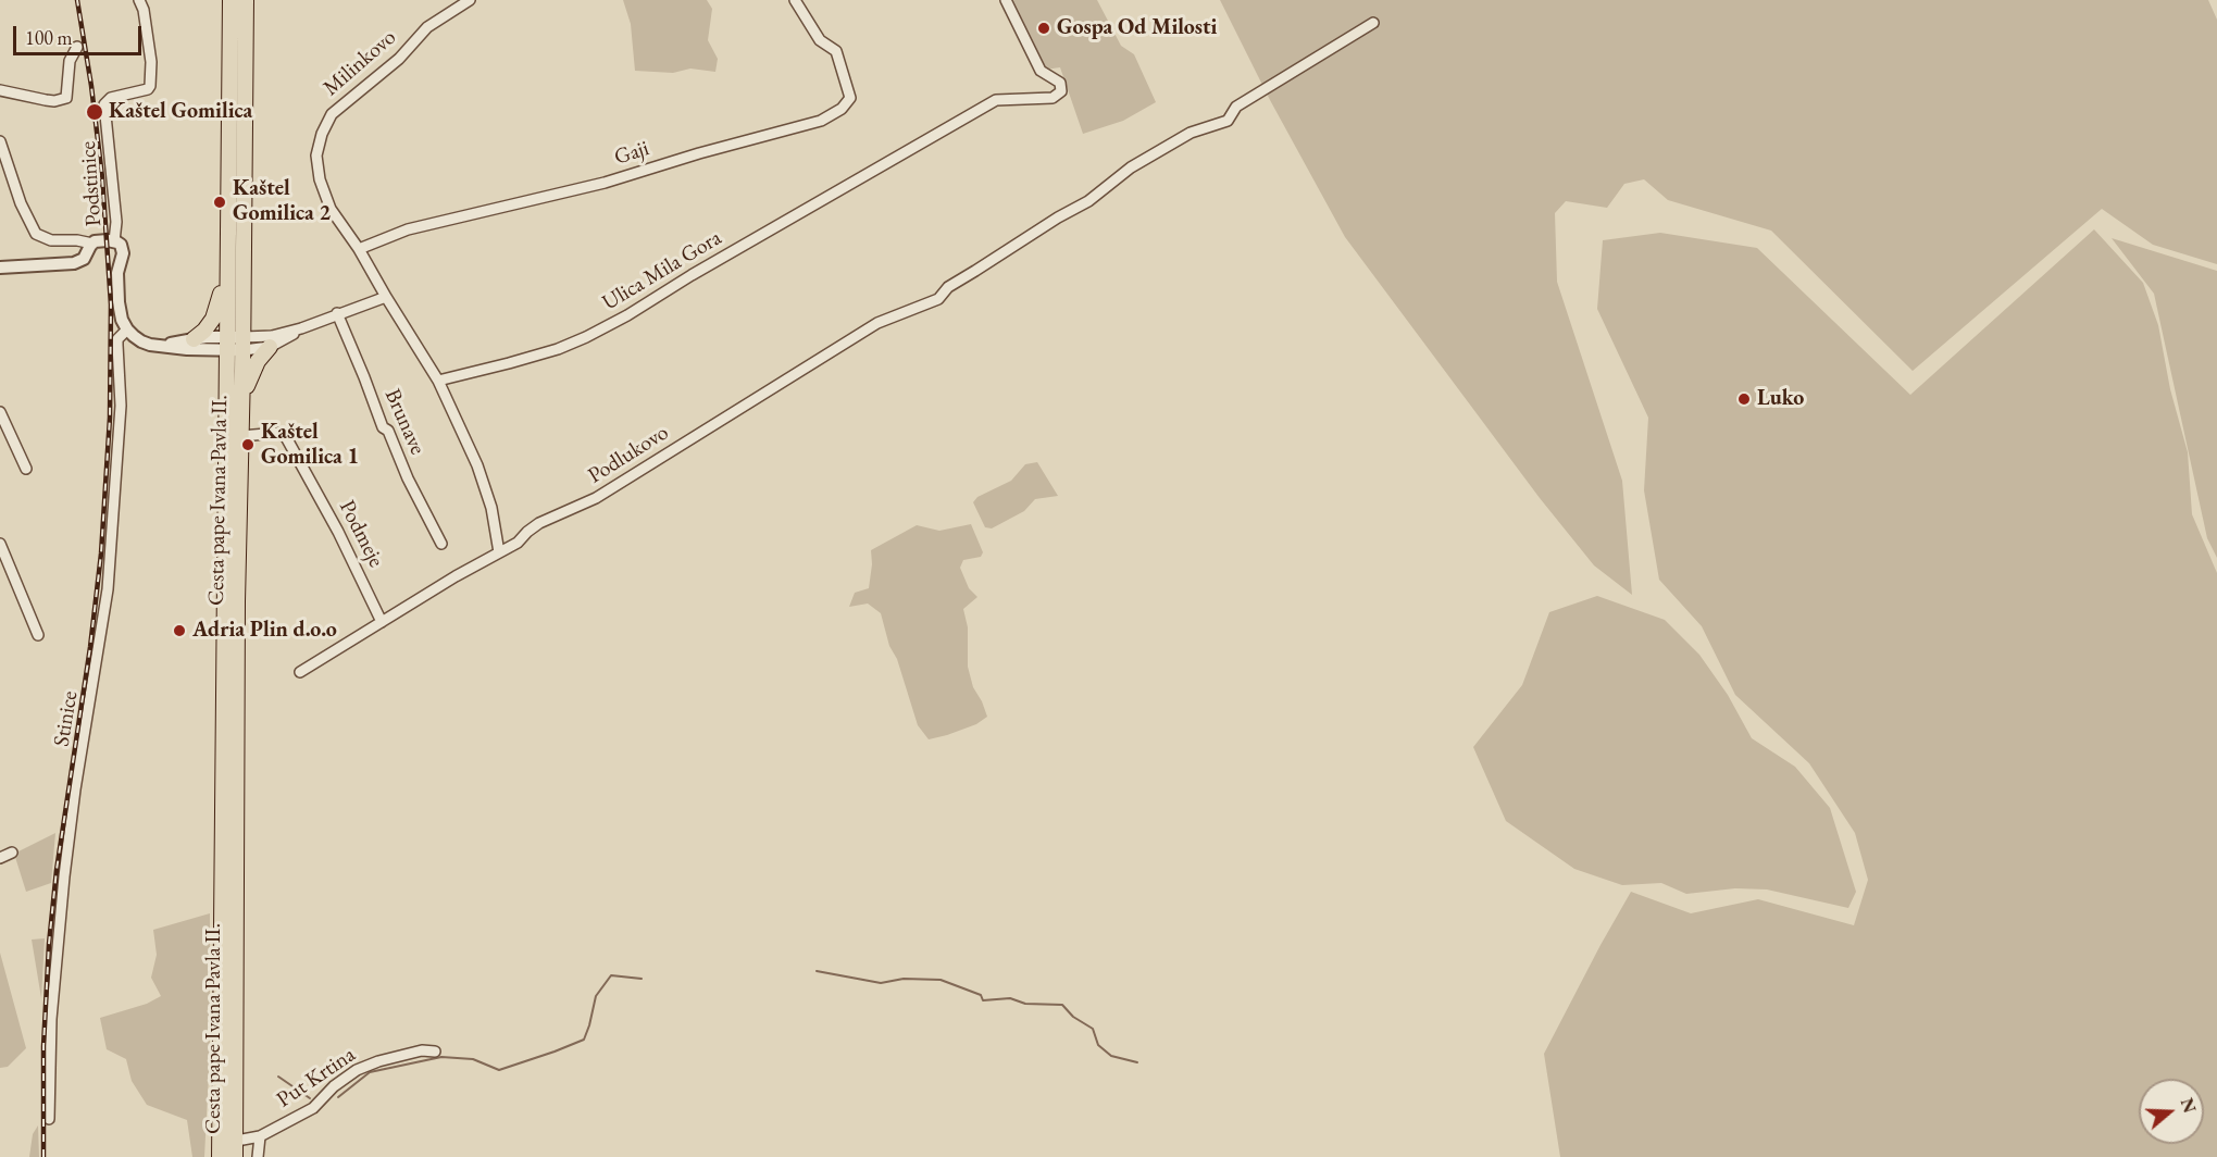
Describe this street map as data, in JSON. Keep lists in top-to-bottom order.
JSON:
{
  "streets": {
    "main road": ["Cesta pape Ivana Pavla II."],
    "street": [
      "Milinkovo",
      "Gaji",
      "Podstinice",
      "Ulica Mila Gora",
      "Brunave",
      "Podlukovo",
      "Podmeje",
      "Stinice",
      "Put Krtina"
    ]
  },
  "crossings": [
    ["Milinkovo", "Gaji"],
    ["Podlukovo", "Podmeje"],
    ["Cesta pape Ivana Pavla II.", "Podmeje"]
  ],
  "places": [
    "Gospa Od Milosti",
    "Kaštel Gomilica",
    "Kaštel Gomilica 2",
    "Luko",
    "Kaštel Gomilica 1",
    "Adria Plin d.o.o"
  ],
  "scale_bar": "100 m",
  "north": "right"
}
